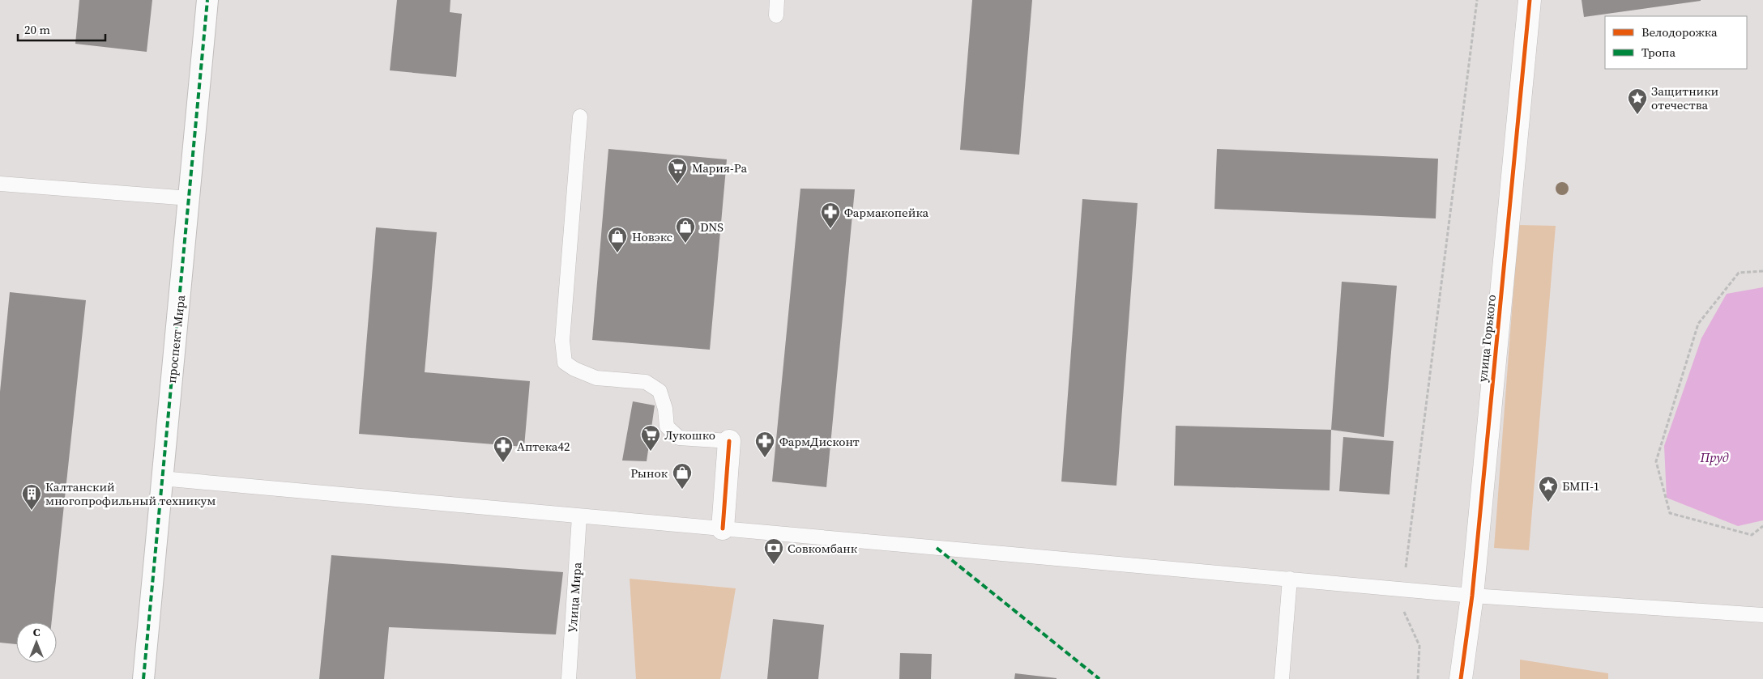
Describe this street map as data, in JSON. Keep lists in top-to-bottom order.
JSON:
{
  "streets": {
    "street": ["улица Горького", "проспект Мира"],
    "lane": ["Улица Мира"]
  },
  "water": ["Пруд"],
  "places": {
    "place": ["Защитники отечества", "БМП-1"],
    "supermarket": ["Мария-Ра", "Лукошко"],
    "pharmacy": ["Фармакопейка", "ФармДисконт", "Аптека42"],
    "shop": ["DNS", "Новэкс", "Рынок"],
    "building": ["Калтанский многопрофильный техникум"],
    "bank": ["Совкомбанк"]
  },
  "legend": ["Велодорожка", "Тропа"],
  "scale_bar": "20 m",
  "north": "top"
}
